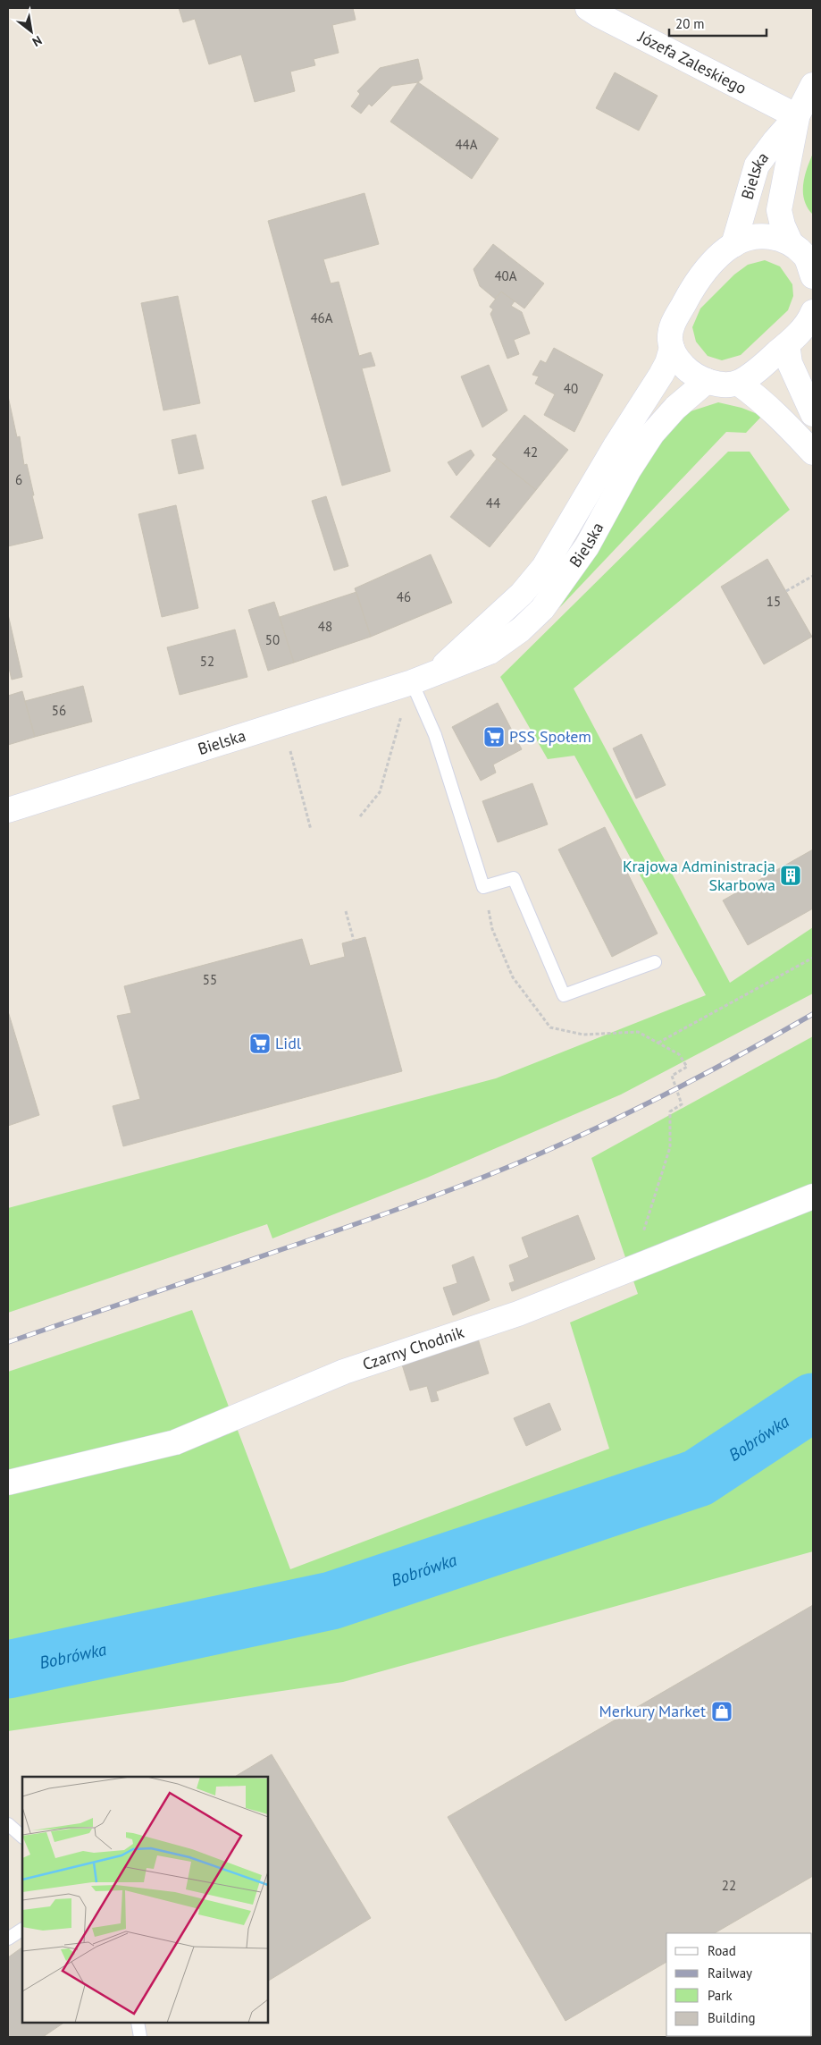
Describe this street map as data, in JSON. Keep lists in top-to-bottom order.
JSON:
{
  "streets": {
    "street": ["Józefa Zaleskiego", "Bielska", "Czarny Chodnik"]
  },
  "crossings": [
    ["Józefa Zaleskiego", "Bielska"]
  ],
  "water": ["Bobrówka"],
  "places": {
    "supermarket": ["PSS Społem", "Lidl"],
    "building": ["Krajowa Administracja Skarbowa"],
    "shop": ["Merkury Market"]
  },
  "house_numbers": [
    "44A",
    "40A",
    "46A",
    "40",
    "42",
    "6",
    "44",
    "46",
    "15",
    "48",
    "50",
    "52",
    "56",
    "55",
    "22"
  ],
  "legend": [
    "Road",
    "Railway",
    "Park",
    "Building"
  ],
  "scale_bar": "20 m",
  "north": "bottom right"
}
